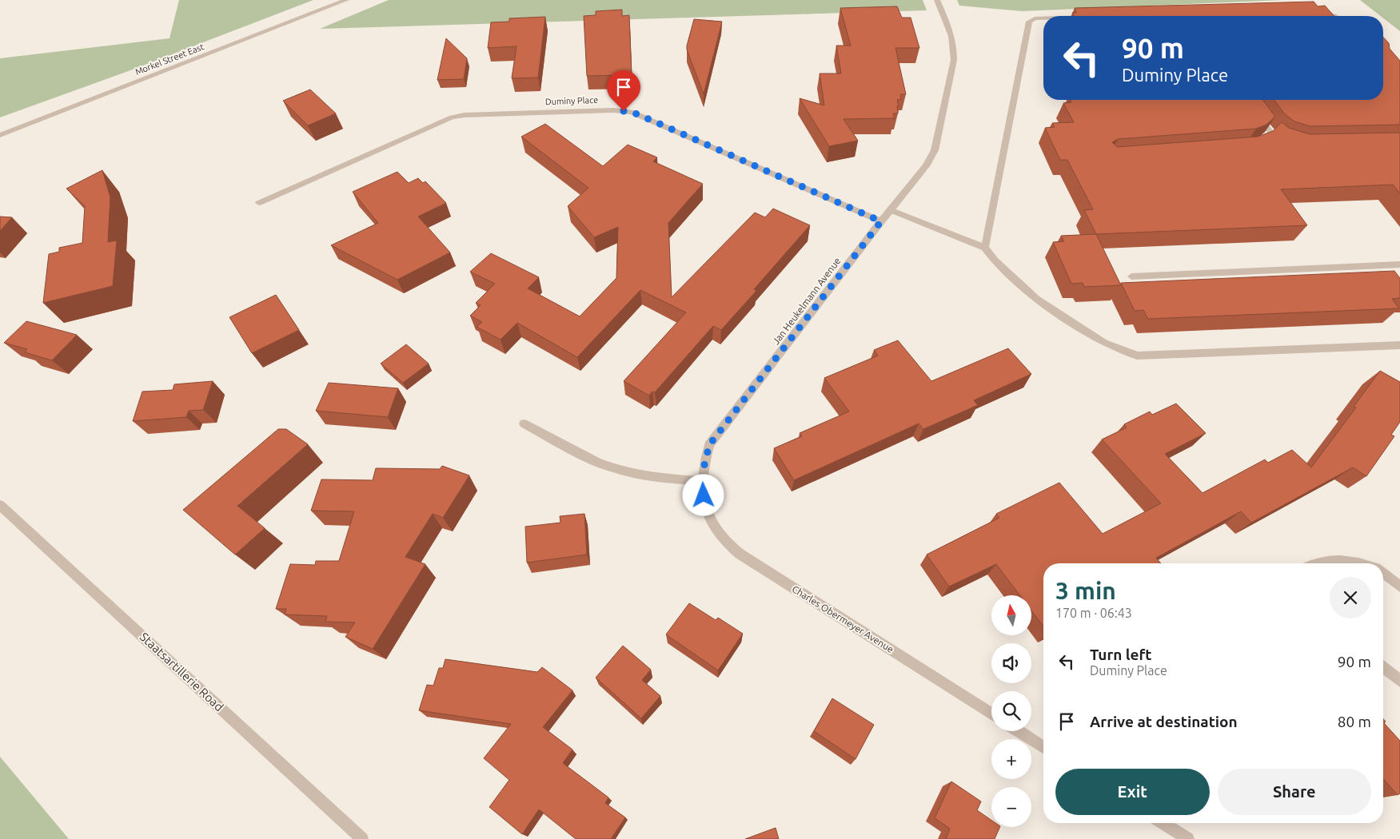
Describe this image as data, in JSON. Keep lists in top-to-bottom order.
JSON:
{
  "streets": {
    "street": [
      "Morkel Street East",
      "Duminy Place",
      "Jan Heukelmann Avenue",
      "Charles Obermeyer Avenue",
      "Staatsartillerie Road"
    ]
  },
  "crossings": [
    ["Duminy Place", "Jan Heukelmann Avenue"],
    ["Jan Heukelmann Avenue", "Charles Obermeyer Avenue"]
  ],
  "north": "top",
  "page": {
    "turn": ["90 m", "Duminy Place"],
    "heading": ["3 min", "170 m · 06:43"],
    "map_buttons": ["+", "−"],
    "list": [
      {
        "name": "Turn left",
        "note": "Duminy Place",
        "value": "90 m"
      },
      {
        "name": "Arrive at destination",
        "value": "80 m"
      }
    ],
    "buttons": ["Exit", "Share"]
  }
}
